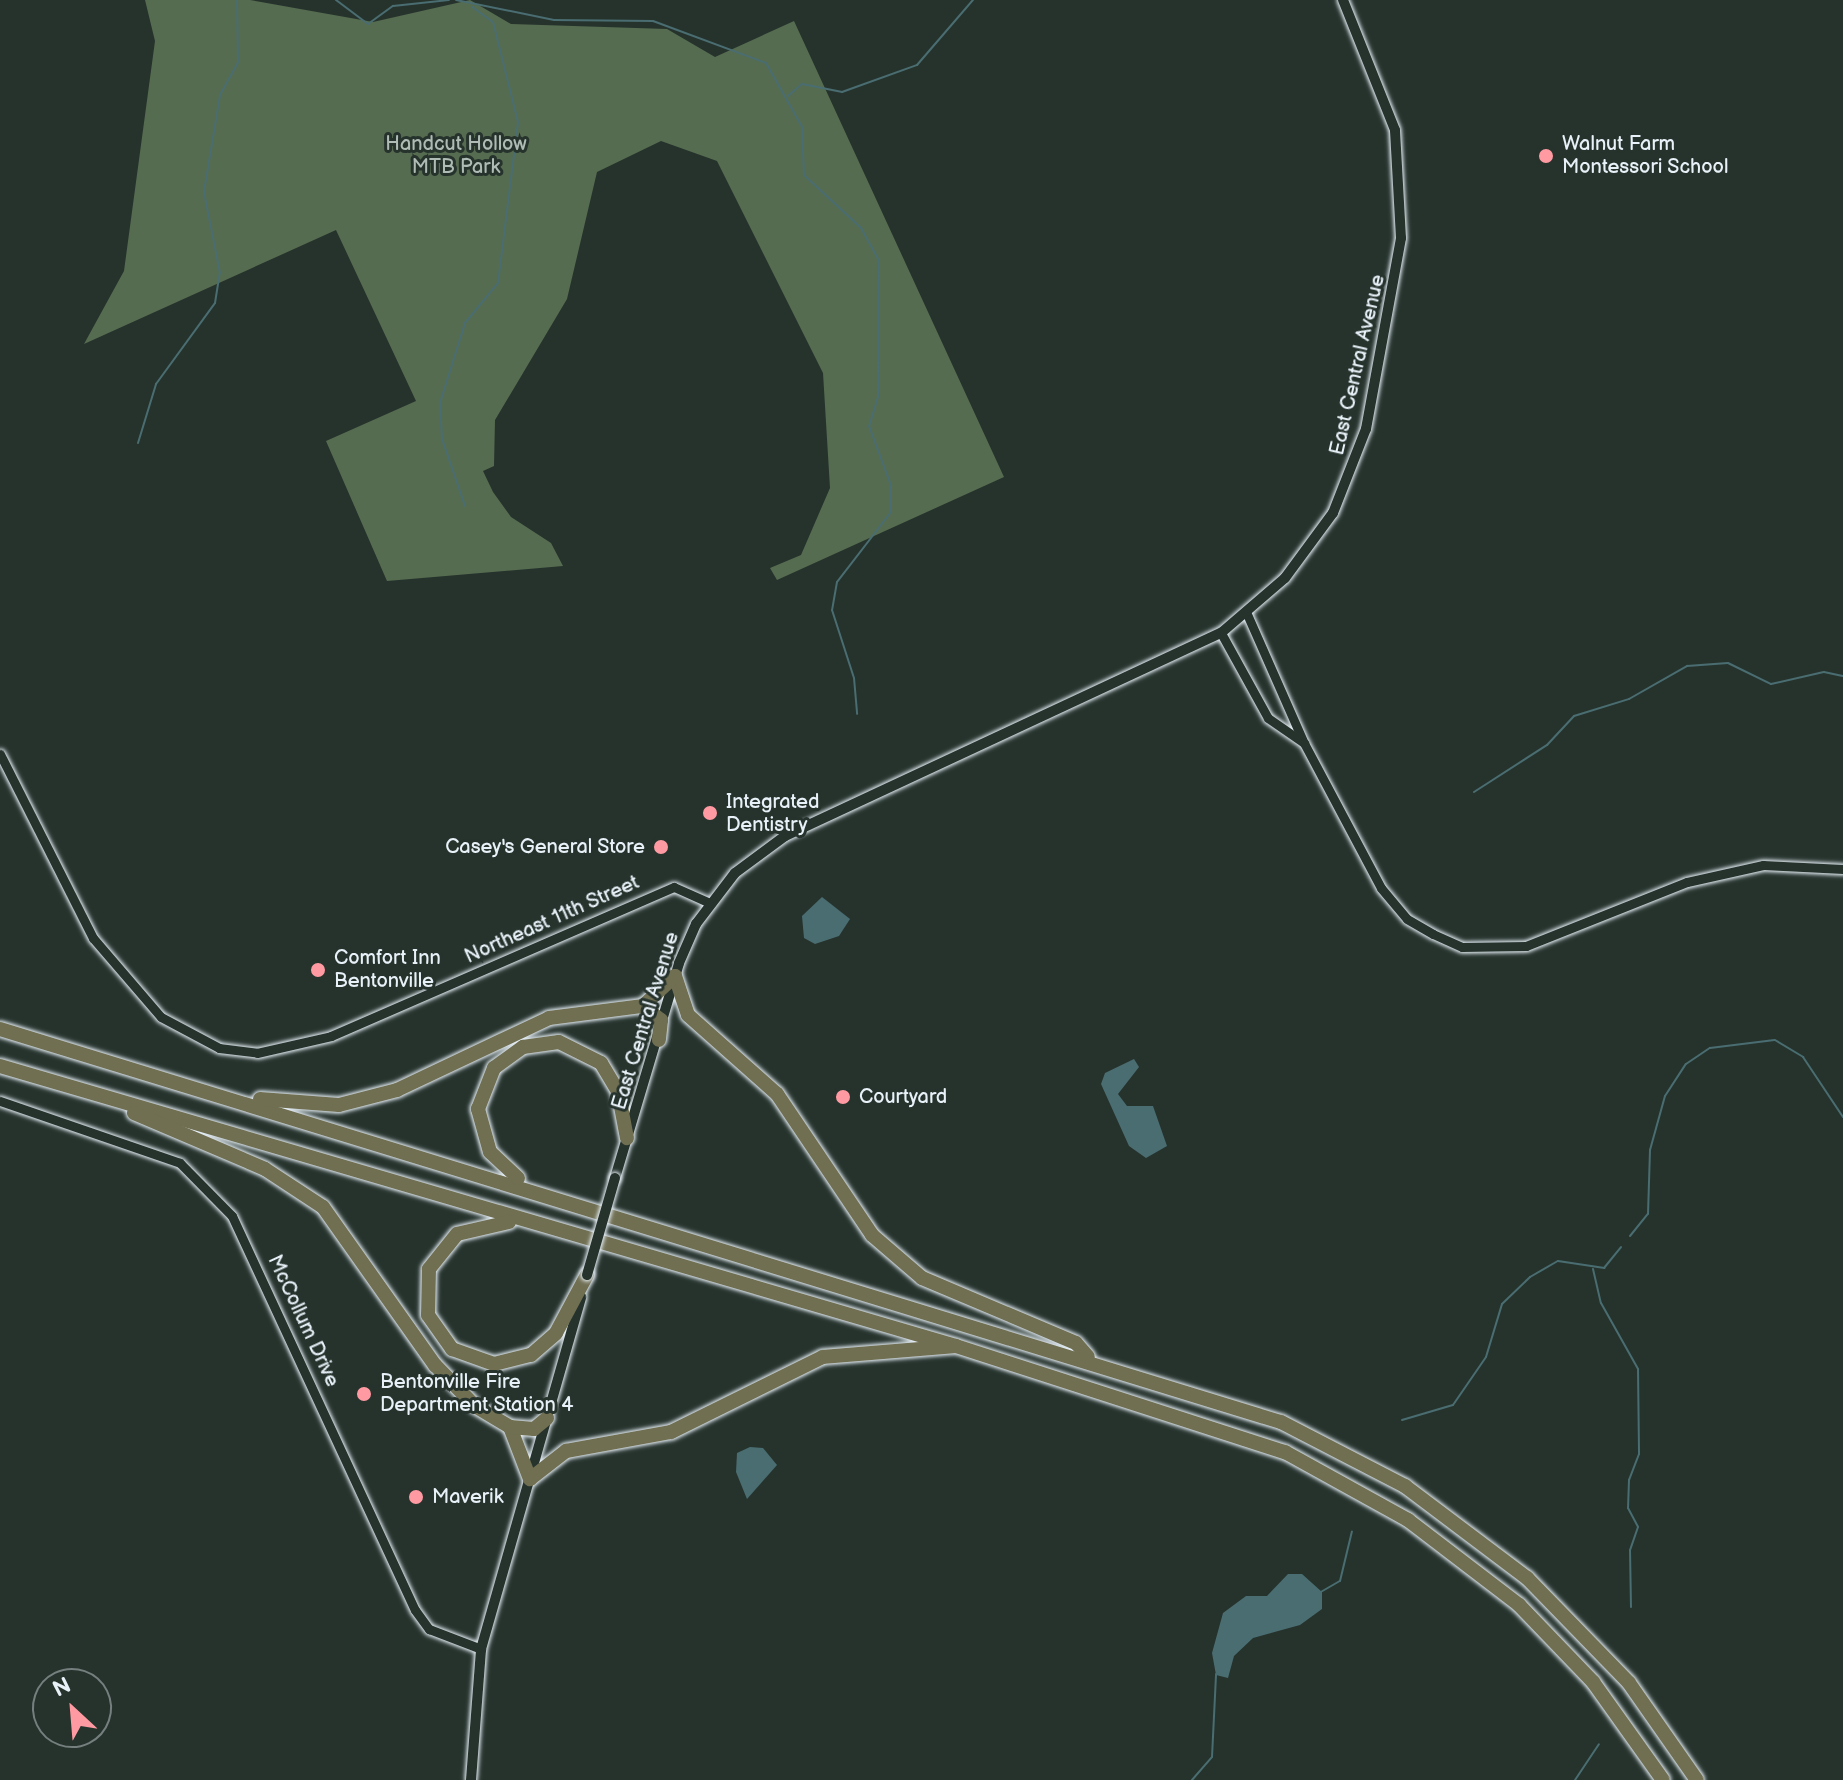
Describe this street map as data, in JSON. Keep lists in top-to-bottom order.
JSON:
{
  "streets": {
    "main road": ["East Central Avenue"],
    "street": ["Northeast 11th Street", "McCollum Drive"]
  },
  "crossings": [
    ["East Central Avenue", "Northeast 11th Street"],
    ["East Central Avenue", "McCollum Drive"]
  ],
  "parks": ["Handcut Hollow MTB Park"],
  "places": [
    "Walnut Farm Montessori School",
    "Integrated Dentistry",
    "Casey's General Store",
    "Comfort Inn Bentonville",
    "Courtyard",
    "Bentonville Fire Department Station 4",
    "Maverik"
  ],
  "north": "top left"
}
